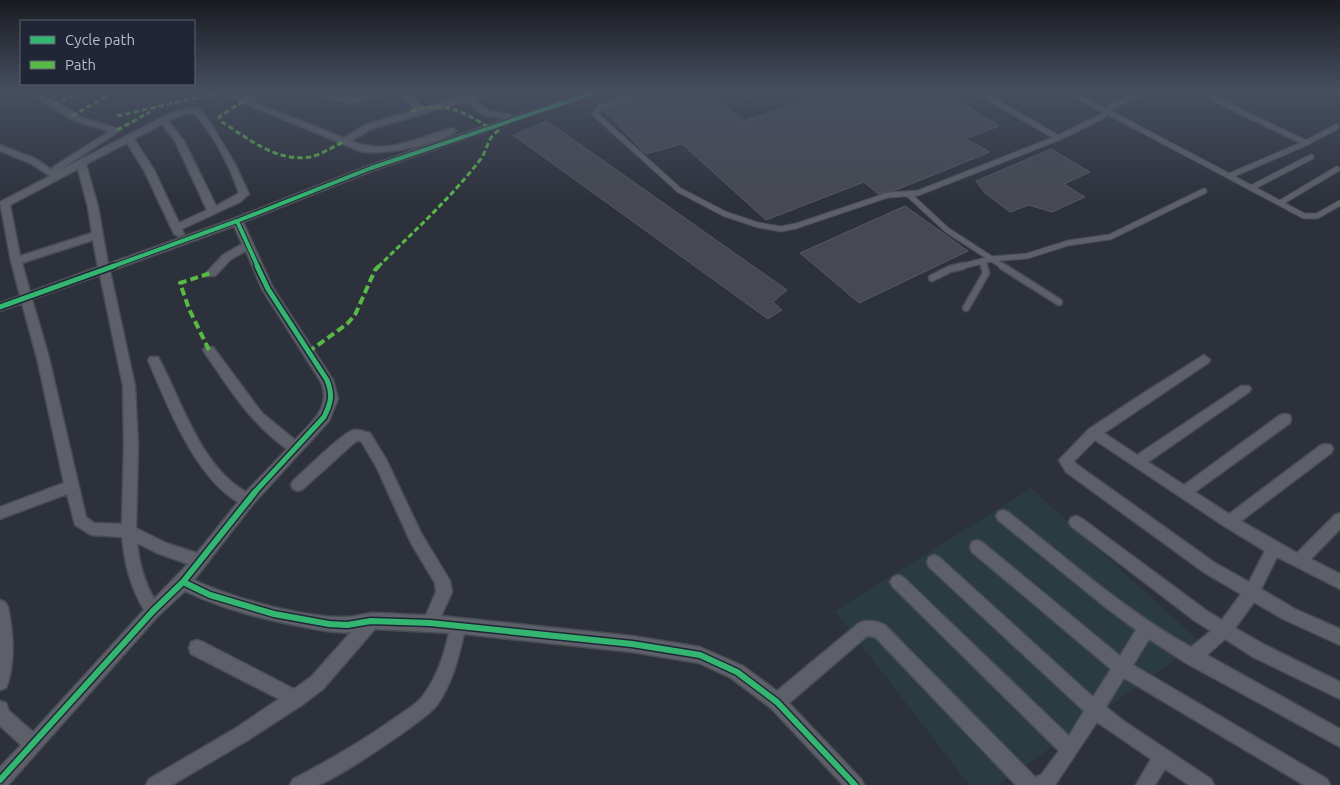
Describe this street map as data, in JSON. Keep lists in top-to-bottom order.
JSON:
{
  "legend": ["Cycle path", "Path"]
}
